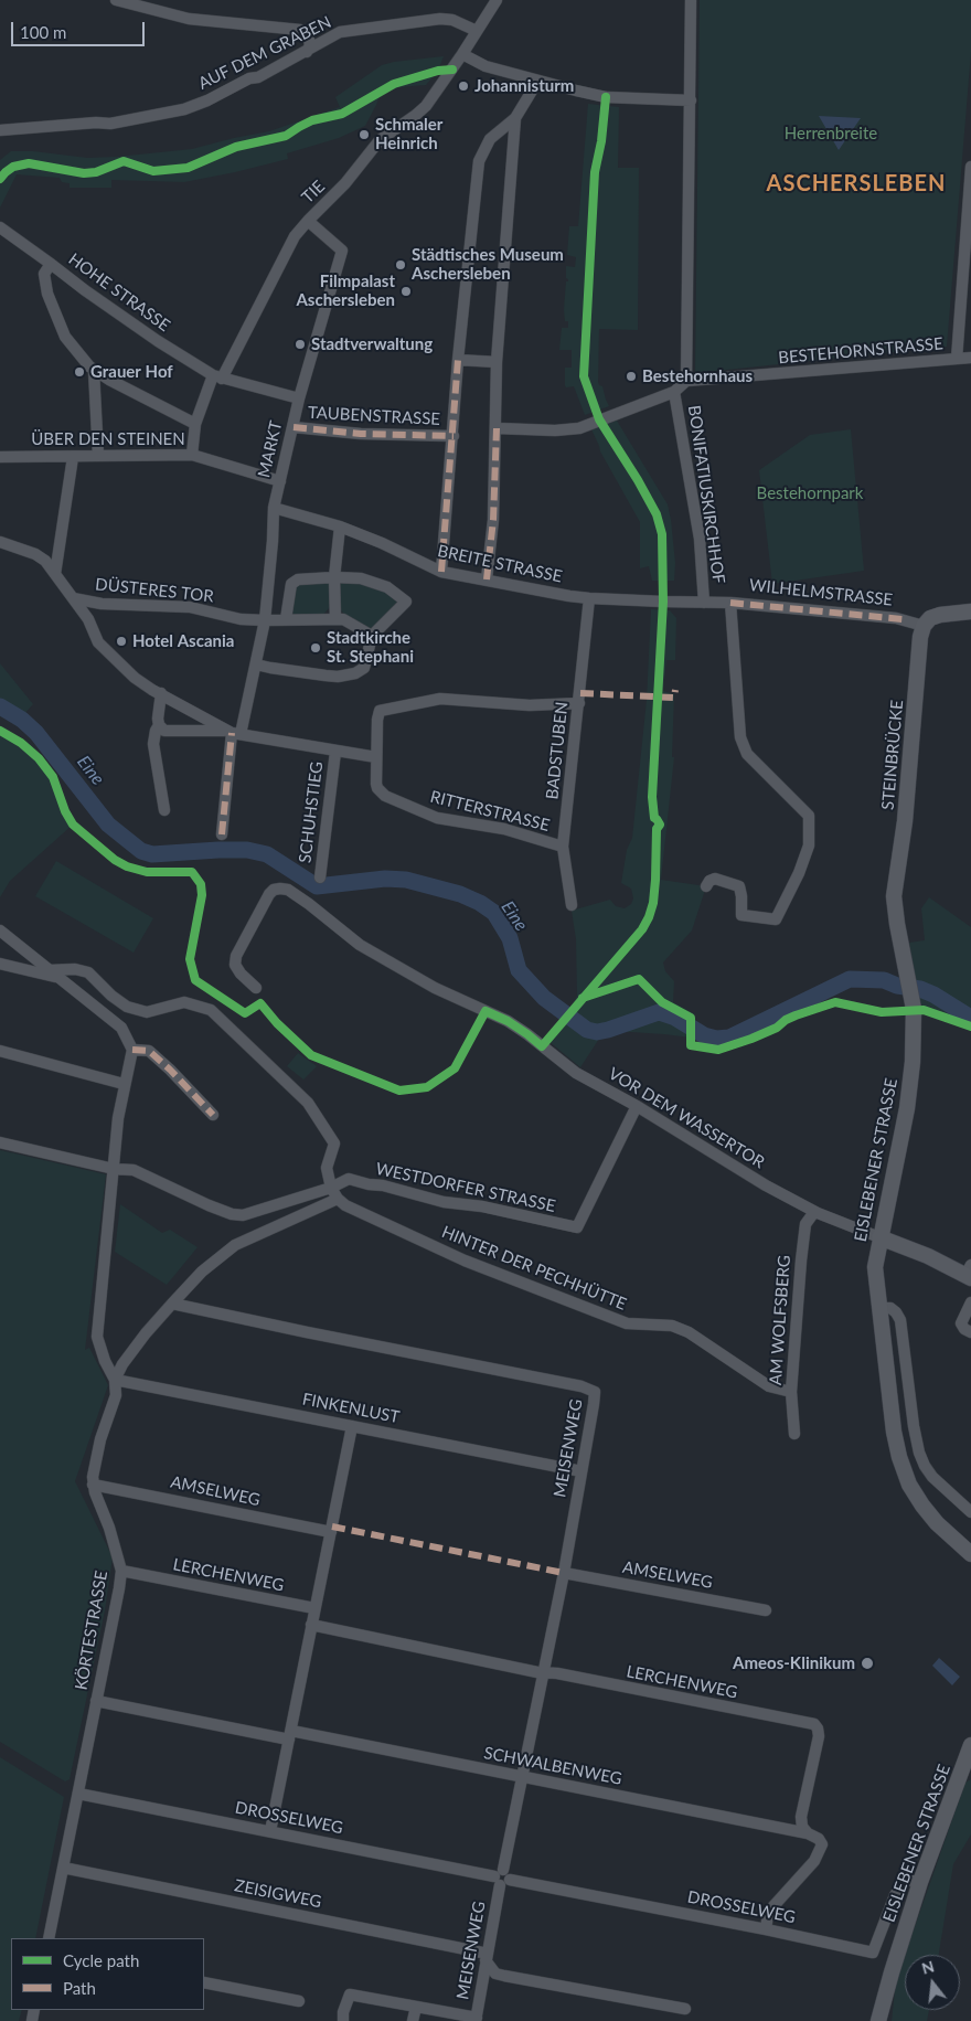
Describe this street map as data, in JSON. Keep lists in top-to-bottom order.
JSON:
{
  "streets": {
    "main road": ["STEINBRÜCKE", "EISLEBENER STRASSE"],
    "street": [
      "AUF DEM GRABEN",
      "TIE",
      "HOHE STRASSE",
      "BESTEHORNSTRASSE",
      "TAUBENSTRASSE",
      "ÜBER DEN STEINEN",
      "MARKT",
      "BONIFATIUSKIRCHHOF",
      "BREITE STRASSE",
      "DÜSTERES TOR",
      "WILHELMSTRASSE",
      "BADSTUBEN",
      "RITTERSTRASSE",
      "SCHUHSTIEG",
      "VOR DEM WASSERTOR",
      "WESTDORFER STRASSE",
      "HINTER DER PECHHÜTTE",
      "AM WOLFSBERG",
      "FINKENLUST",
      "MEISENWEG",
      "AMSELWEG",
      "LERCHENWEG",
      "KÖRTESTRASSE",
      "SCHWALBENWEG",
      "DROSSELWEG",
      "ZEISIGWEG"
    ]
  },
  "crossings": [
    ["AUF DEM GRABEN", "TIE"],
    ["TIE", "HOHE STRASSE"],
    ["TIE", "ÜBER DEN STEINEN"],
    ["TIE", "MARKT"],
    ["TAUBENSTRASSE", "MARKT"],
    ["ÜBER DEN STEINEN", "MARKT"],
    ["MARKT", "BREITE STRASSE"],
    ["MARKT", "DÜSTERES TOR"],
    ["BONIFATIUSKIRCHHOF", "WILHELMSTRASSE"],
    ["BREITE STRASSE", "WILHELMSTRASSE"],
    ["BREITE STRASSE", "BADSTUBEN"],
    ["WILHELMSTRASSE", "STEINBRÜCKE"],
    ["BADSTUBEN", "RITTERSTRASSE"],
    ["STEINBRÜCKE", "EISLEBENER STRASSE"],
    ["VOR DEM WASSERTOR", "EISLEBENER STRASSE"],
    ["VOR DEM WASSERTOR", "WESTDORFER STRASSE"],
    ["VOR DEM WASSERTOR", "AM WOLFSBERG"],
    ["EISLEBENER STRASSE", "DROSSELWEG"],
    ["WESTDORFER STRASSE", "HINTER DER PECHHÜTTE"],
    ["HINTER DER PECHHÜTTE", "AM WOLFSBERG"],
    ["FINKENLUST", "MEISENWEG"],
    ["FINKENLUST", "KÖRTESTRASSE"],
    ["MEISENWEG", "AMSELWEG"],
    ["MEISENWEG", "LERCHENWEG"],
    ["MEISENWEG", "SCHWALBENWEG"],
    ["MEISENWEG", "DROSSELWEG"],
    ["MEISENWEG", "ZEISIGWEG"],
    ["AMSELWEG", "KÖRTESTRASSE"],
    ["LERCHENWEG", "KÖRTESTRASSE"],
    ["LERCHENWEG", "SCHWALBENWEG"],
    ["LERCHENWEG", "DROSSELWEG"],
    ["KÖRTESTRASSE", "SCHWALBENWEG"],
    ["KÖRTESTRASSE", "DROSSELWEG"],
    ["KÖRTESTRASSE", "ZEISIGWEG"]
  ],
  "districts": ["ASCHERSLEBEN"],
  "water": ["Eine"],
  "parks": ["Herrenbreite", "Bestehornpark"],
  "places": [
    "Johannisturm",
    "Schmaler Heinrich",
    "Städtisches Museum Aschersleben",
    "Filmpalast Aschersleben",
    "Stadtverwaltung",
    "Grauer Hof",
    "Bestehornhaus",
    "Hotel Ascania",
    "Stadtkirche St. Stephani",
    "Ameos-Klinikum"
  ],
  "legend": ["Cycle path", "Path"],
  "scale_bar": "100 m",
  "north": "top"
}
